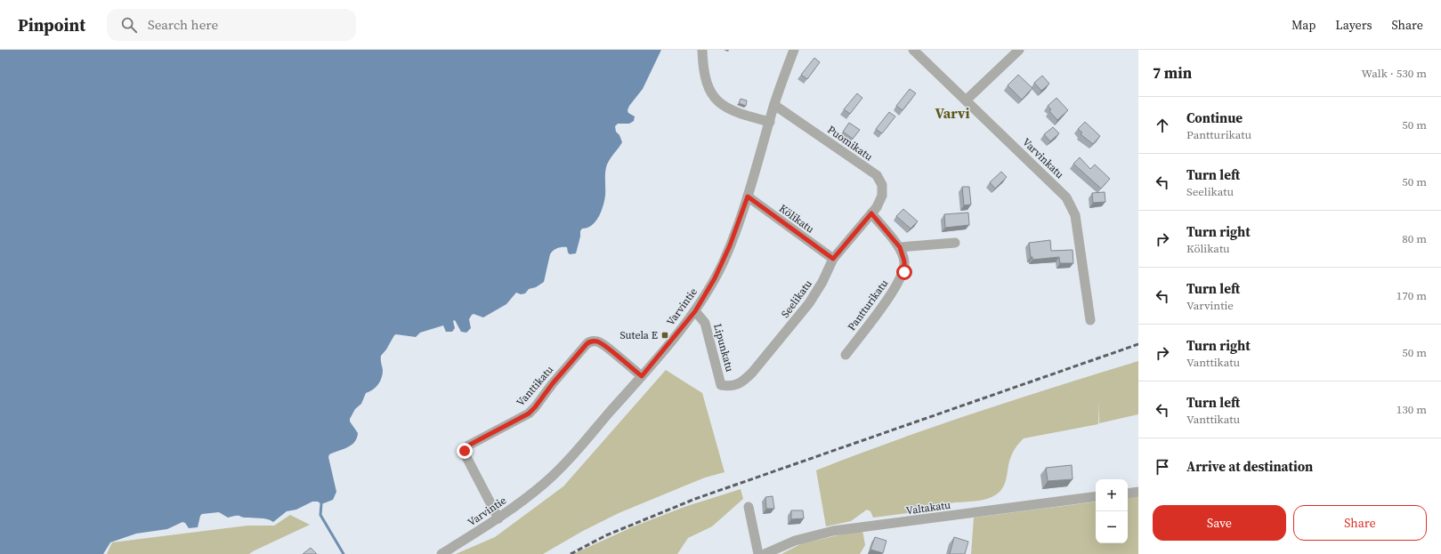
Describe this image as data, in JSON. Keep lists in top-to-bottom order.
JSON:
{
  "streets": {
    "street": [
      "Puomikatu",
      "Varvinkatu",
      "Kölikatu",
      "Seelikatu",
      "Pantturikatu",
      "Varvintie",
      "Lipunkatu",
      "Vanttikatu",
      "Valtakatu"
    ]
  },
  "crossings": [
    ["Puomikatu", "Seelikatu"],
    ["Puomikatu", "Pantturikatu"],
    ["Puomikatu", "Varvintie"],
    ["Kölikatu", "Seelikatu"],
    ["Kölikatu", "Varvintie"],
    ["Seelikatu", "Pantturikatu"],
    ["Seelikatu", "Lipunkatu"],
    ["Varvintie", "Lipunkatu"],
    ["Varvintie", "Vanttikatu"]
  ],
  "districts": ["Varvi"],
  "places": {
    "transit": ["Sutela E"]
  },
  "page": {
    "header": "Pinpoint",
    "search": "Search here",
    "nav": ["Map", "Layers", "Share"],
    "heading": ["7 min", "Walk · 530 m"],
    "list": [
      ["Continue", "Pantturikatu", "50 m"],
      ["Turn left", "Seelikatu", "50 m"],
      ["Turn right", "Kölikatu", "80 m"],
      ["Turn left", "Varvintie", "170 m"],
      ["Turn right", "Vanttikatu", "50 m"],
      ["Turn left", "Vanttikatu", "130 m"],
      "Arrive at destination"
    ],
    "map_buttons": ["+", "−"],
    "buttons": ["Save", "Share"]
  }
}
